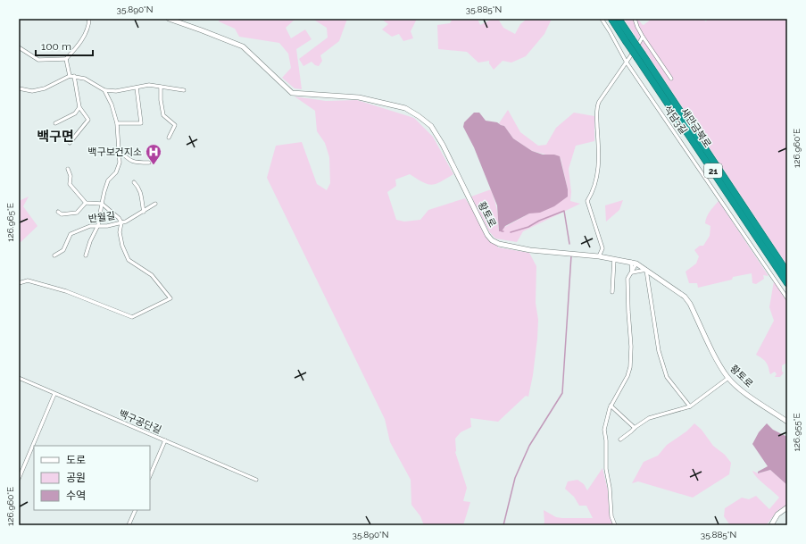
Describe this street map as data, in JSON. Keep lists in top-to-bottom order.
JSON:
{
  "streets": {
    "highway": ["새만금북로", "21"],
    "main road": ["황토로"],
    "street": ["석담3길", "반월길", "백구공단길"]
  },
  "districts": ["백구면"],
  "places": {
    "hospital": ["백구보건지소"]
  },
  "legend": ["도로", "공원", "수역"],
  "scale_bar": "100 m",
  "coordinates": [
    "35.890°N",
    "35.885°N",
    "126.960°E",
    "126.965°E",
    "126.955°E"
  ]
}
